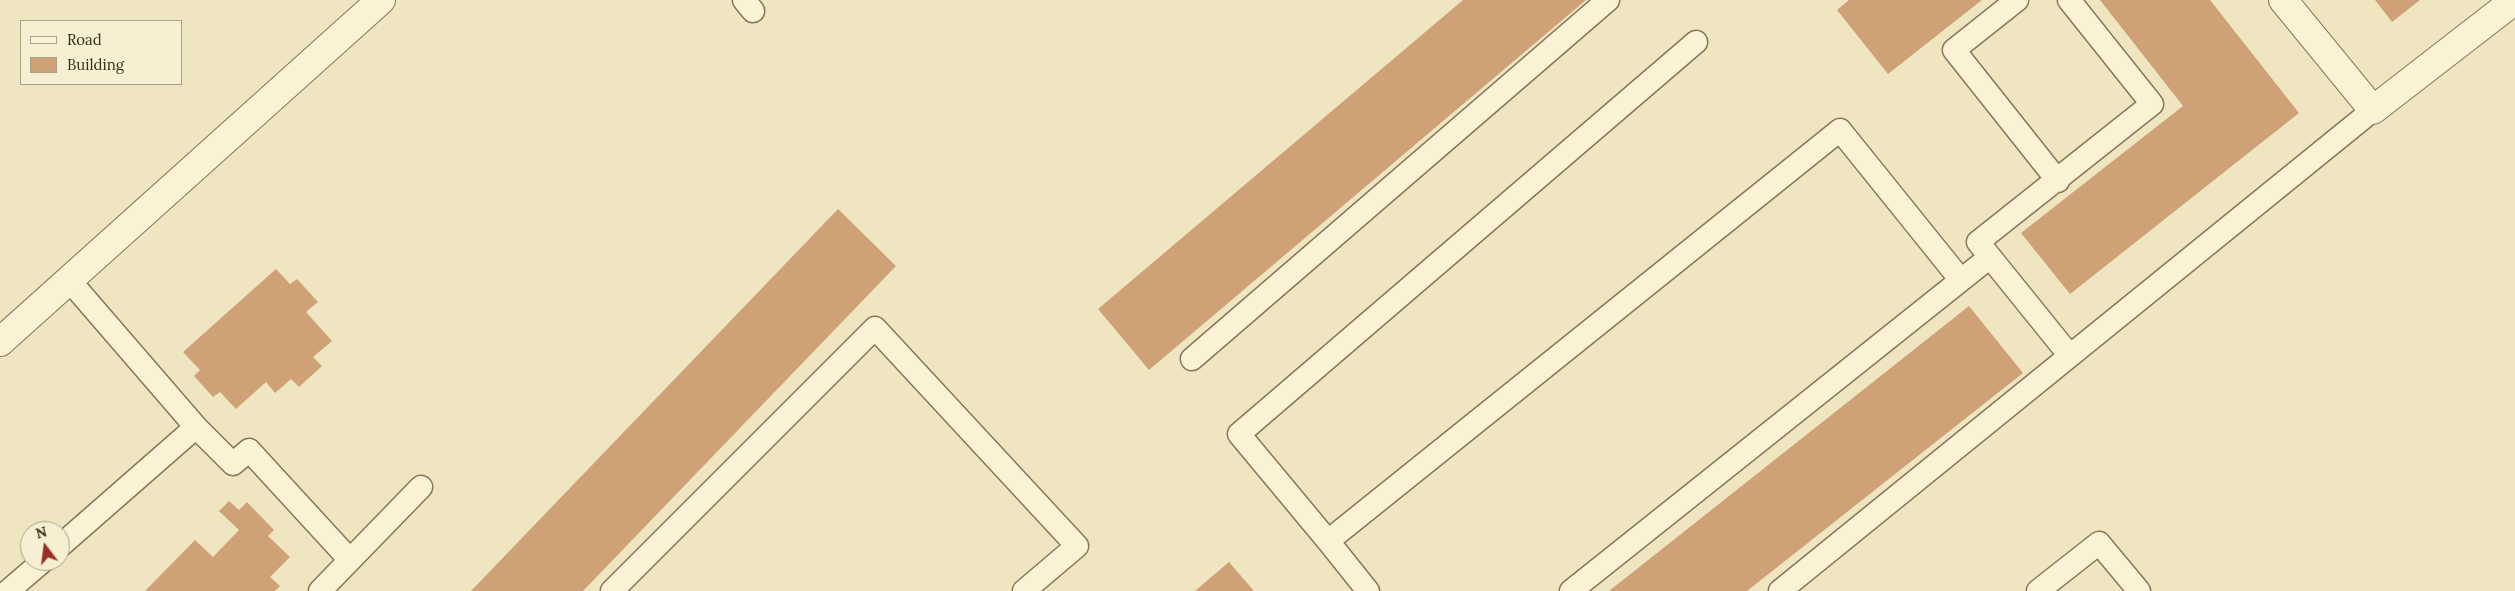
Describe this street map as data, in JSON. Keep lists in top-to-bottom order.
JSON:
{
  "legend": ["Road", "Building"],
  "north": "top"
}
